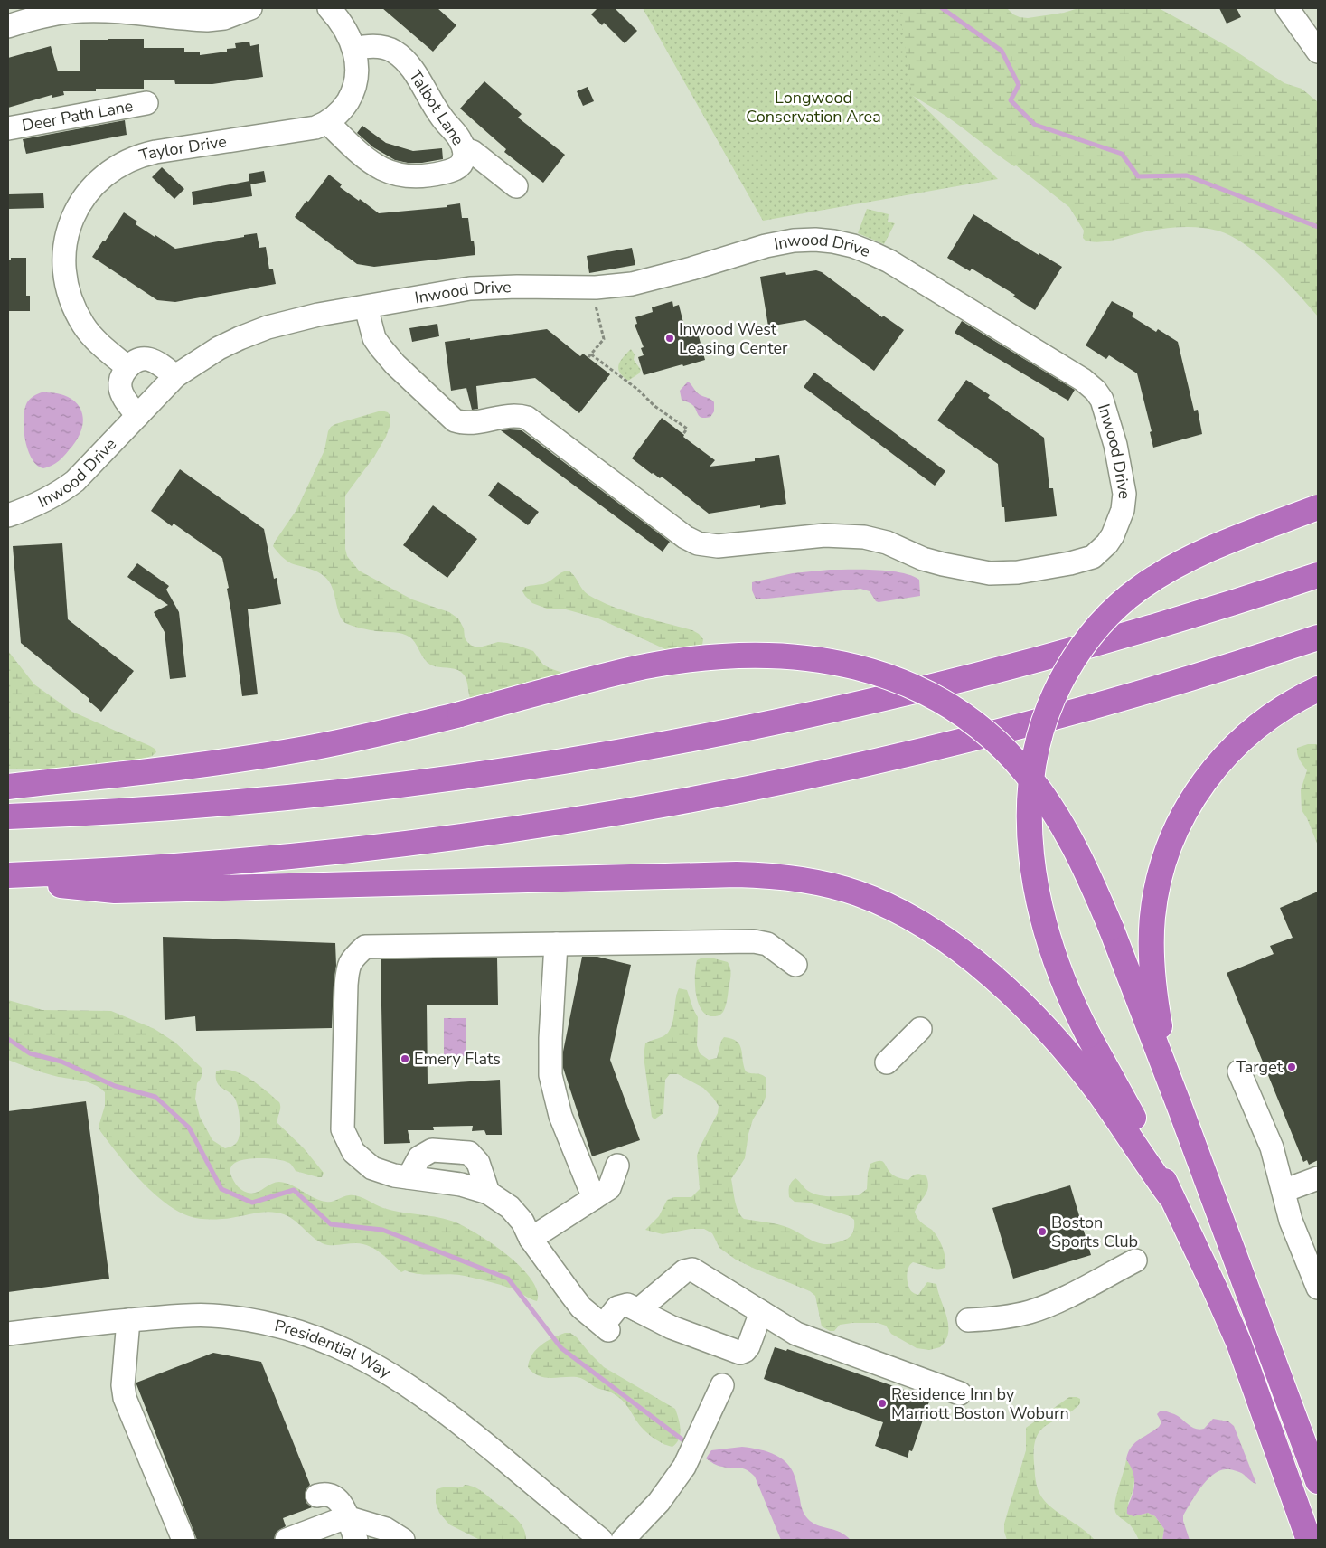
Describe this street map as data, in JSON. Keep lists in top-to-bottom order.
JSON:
{
  "streets": {
    "street": [
      "Talbot Lane",
      "Deer Path Lane",
      "Taylor Drive",
      "Inwood Drive",
      "Presidential Way"
    ]
  },
  "crossings": [
    ["Talbot Lane", "Taylor Drive"]
  ],
  "parks": ["Longwood Conservation Area"],
  "places": [
    "Inwood West Leasing Center",
    "Emery Flats",
    "Target",
    "Boston Sports Club",
    "Residence Inn by Marriott Boston Woburn"
  ]
}
